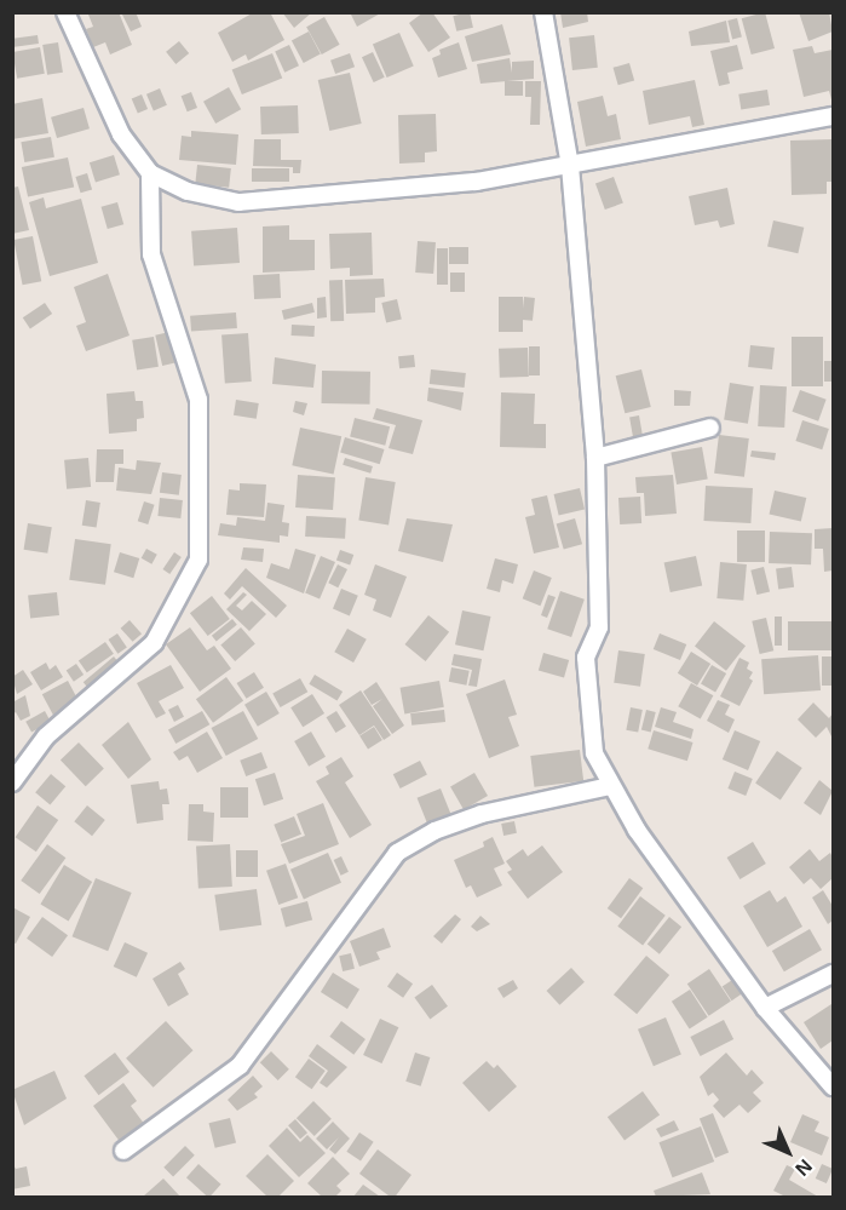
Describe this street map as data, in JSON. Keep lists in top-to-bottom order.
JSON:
{
  "north": "bottom right"
}
